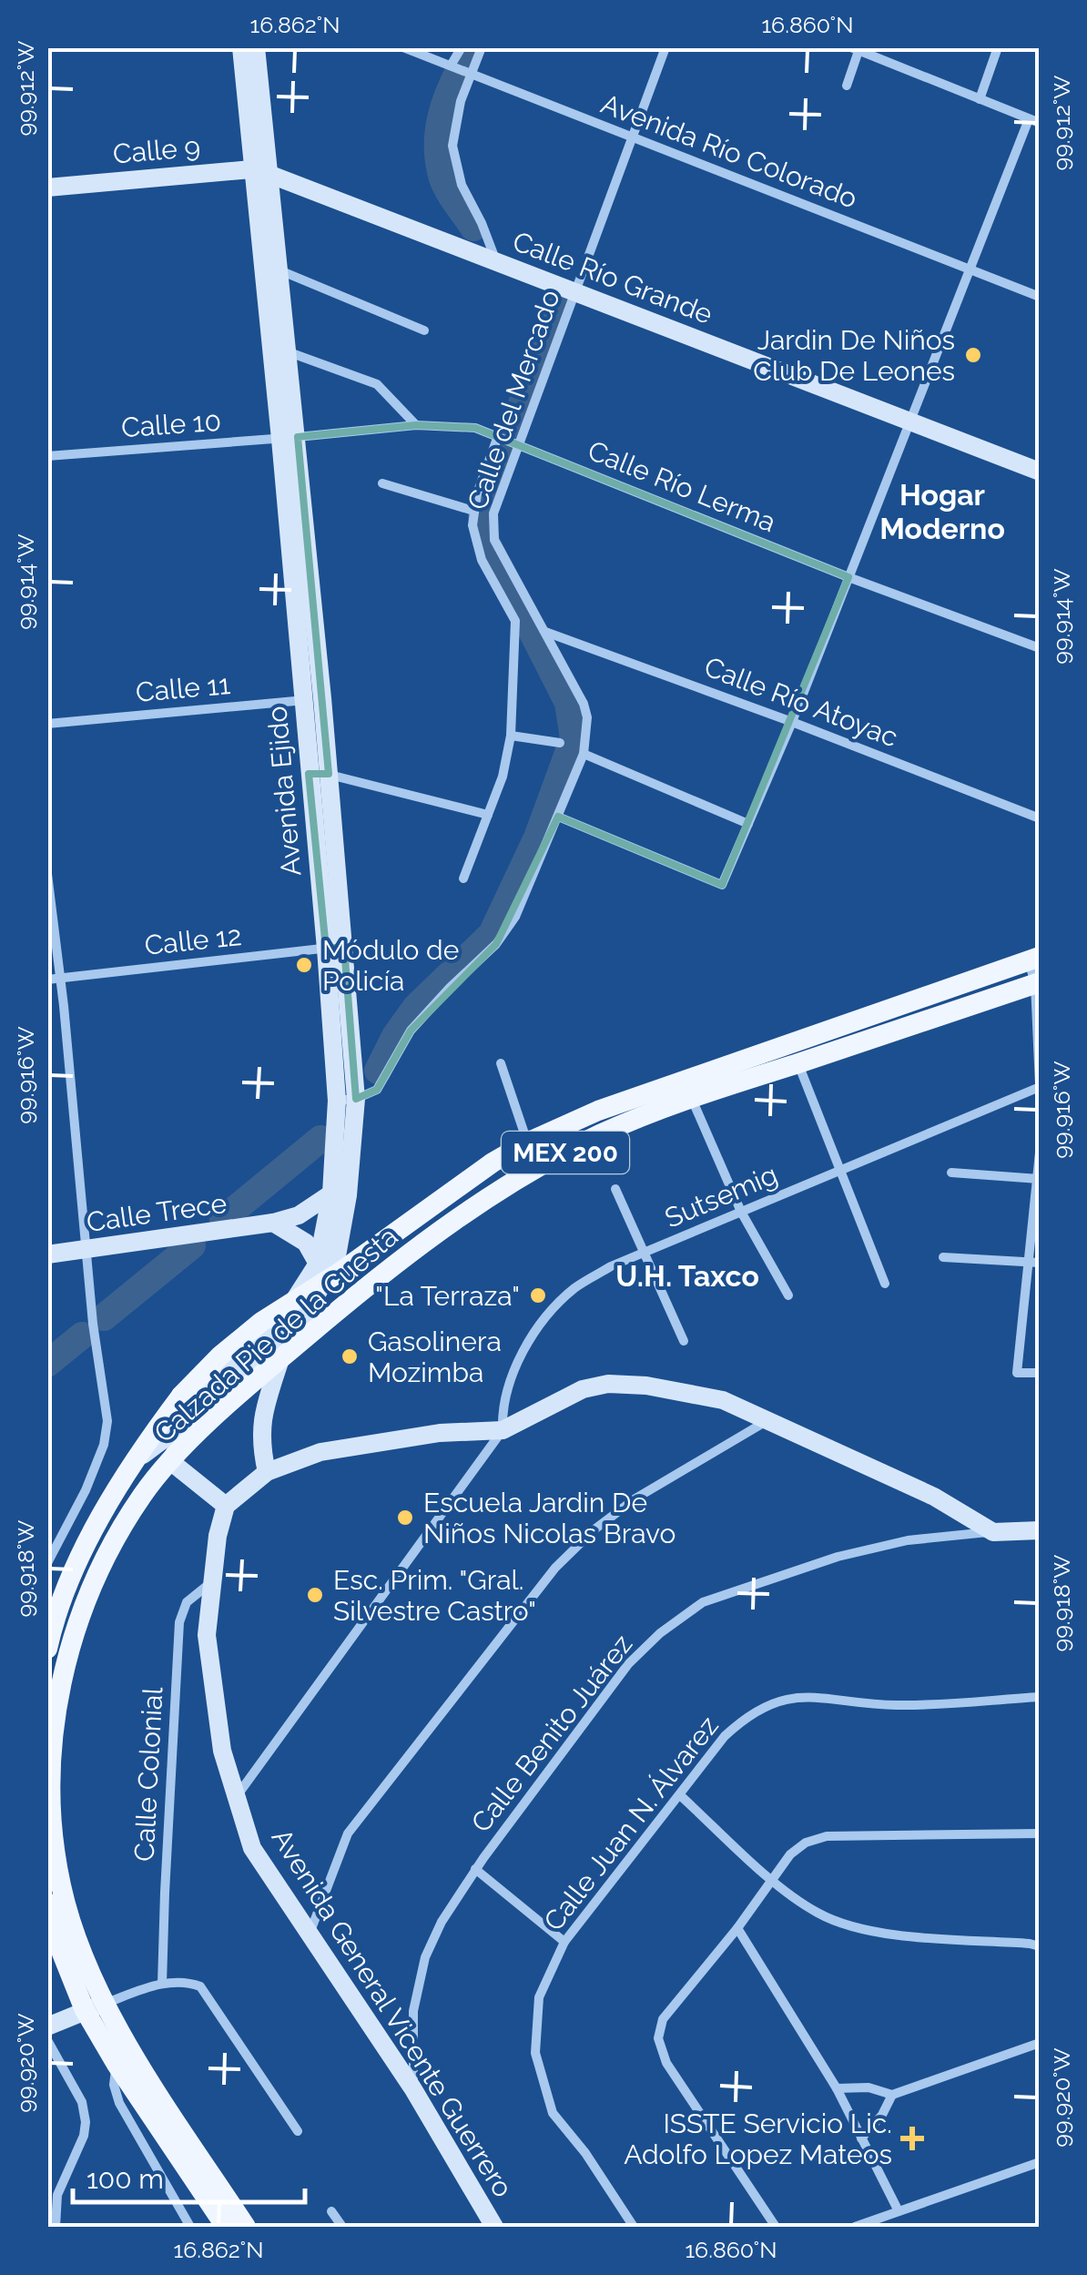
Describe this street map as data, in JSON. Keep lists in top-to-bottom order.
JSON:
{
  "streets": {
    "main road": [
      "Calle 9",
      "Calle Río Grande",
      "Avenida Ejido",
      "MEX 200",
      "Calle Trece",
      "Calzada Pie de la Cuesta",
      "Avenida General Vicente Guerrero"
    ],
    "street": [
      "Avenida Río Colorado",
      "Calle del Mercado",
      "Calle 10",
      "Calle Río Lerma",
      "Calle 11",
      "Calle Río Atoyac",
      "Calle 12",
      "Sutsemig",
      "Calle Benito Juárez",
      "Calle Colonial",
      "Calle Juan N. Álvarez"
    ]
  },
  "crossings": [
    ["Calle 9", "Calle Río Grande"],
    ["Calle 9", "Avenida Ejido"],
    ["Avenida Río Colorado", "Calle del Mercado"],
    ["Calle Río Grande", "Calle del Mercado"],
    ["Calle Río Grande", "Avenida Ejido"],
    ["Calle del Mercado", "Calle Río Lerma"],
    ["Calle del Mercado", "Calle Río Atoyac"],
    ["Calle del Mercado", "Avenida Ejido"],
    ["Calle 10", "Calle Río Lerma"],
    ["Calle 10", "Avenida Ejido"],
    ["Calle Río Lerma", "Avenida Ejido"],
    ["Calle 11", "Avenida Ejido"],
    ["Avenida Ejido", "Calle 12"],
    ["Avenida Ejido", "Calle Trece"],
    ["Avenida Ejido", "Calzada Pie de la Cuesta"],
    ["Calle Benito Juárez", "Avenida General Vicente Guerrero"],
    ["Calle Colonial", "Avenida General Vicente Guerrero"]
  ],
  "districts": ["Hogar Moderno", "U.H. Taxco"],
  "places": {
    "other": [
      "Jardin De Niños Club De Leones",
      "Módulo de Policía",
      "\"La Terraza\"",
      "Gasolinera Mozimba",
      "Escuela Jardin De Niños Nicolas Bravo",
      "Esc. Prim. \"Gral. Silvestre Castro\""
    ],
    "health": ["ISSTE Servicio Lic. Adolfo Lopez Mateos"]
  },
  "scale_bar": "100 m",
  "coordinates": [
    "16.862°N",
    "16.860°N",
    "99.912°W",
    "99.914°W",
    "99.916°W",
    "99.918°W",
    "99.920°W"
  ]
}
